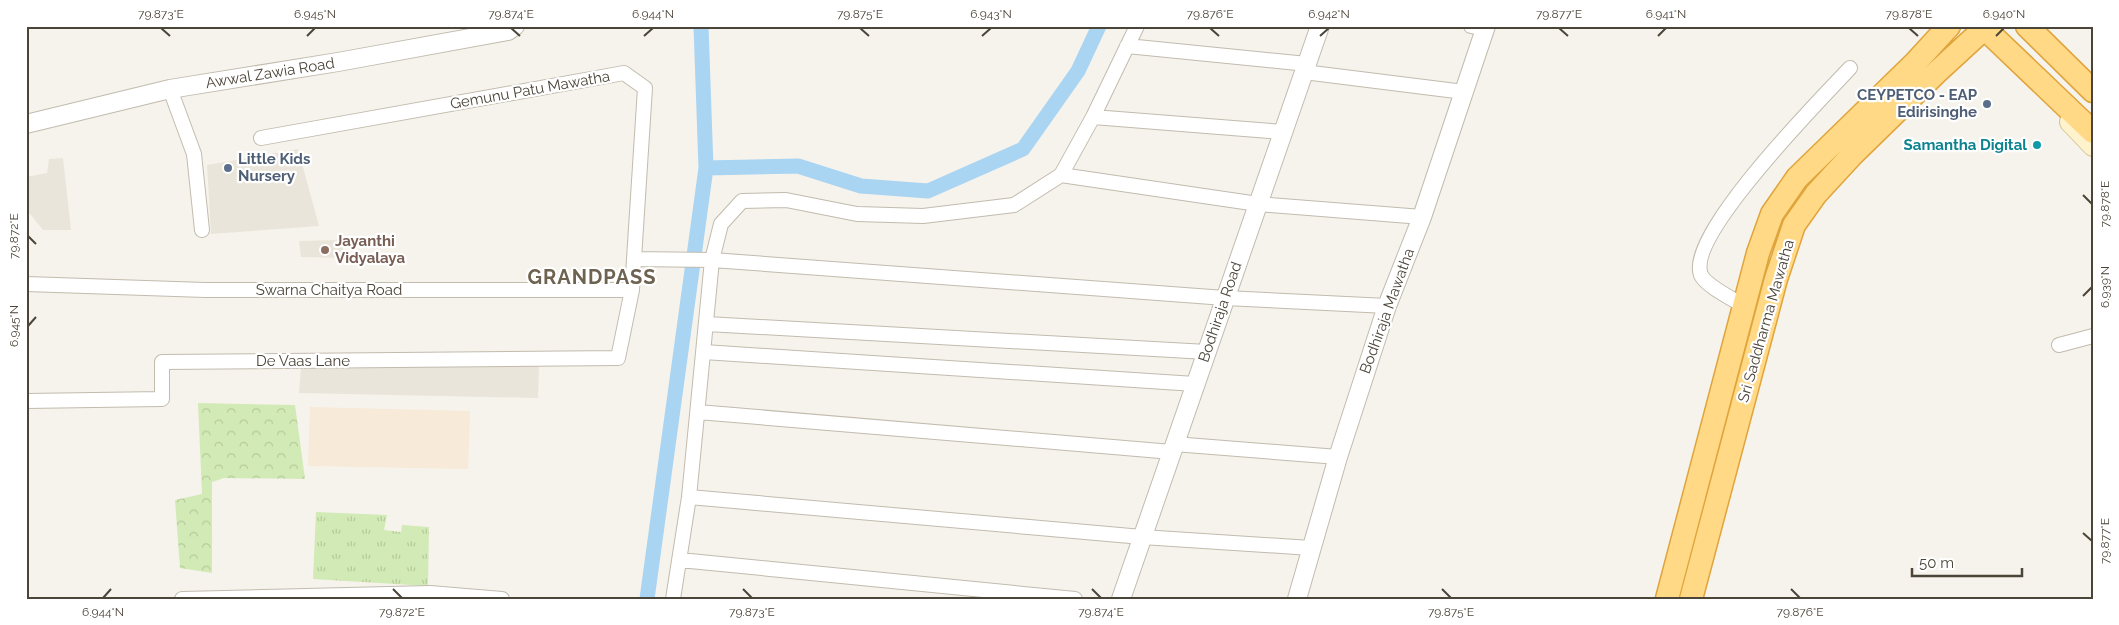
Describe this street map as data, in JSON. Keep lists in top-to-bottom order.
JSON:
{
  "streets": {
    "highway": ["Sri Saddharma Mawatha"],
    "street": [
      "Awwal Zawia Road",
      "Gemunu Patu Mawatha",
      "Swarna Chaitya Road",
      "Bodhiraja Mawatha",
      "Bodhiraja Road",
      "De Vaas Lane"
    ]
  },
  "crossings": [
    ["Gemunu Patu Mawatha", "Swarna Chaitya Road"],
    ["Gemunu Patu Mawatha", "De Vaas Lane"]
  ],
  "districts": ["GRANDPASS"],
  "places": [
    "CEYPETCO - EAP Edirisinghe",
    "Samantha Digital",
    "Little Kids Nursery",
    "Jayanthi Vidyalaya"
  ],
  "scale_bar": "50 m",
  "coordinates": [
    "79.873°E",
    "6.945°N",
    "79.874°E",
    "6.944°N",
    "79.875°E",
    "6.943°N",
    "79.876°E",
    "6.942°N",
    "79.877°E",
    "6.941°N",
    "79.878°E",
    "6.940°N",
    "79.872°E",
    "6.939°N"
  ]
}
